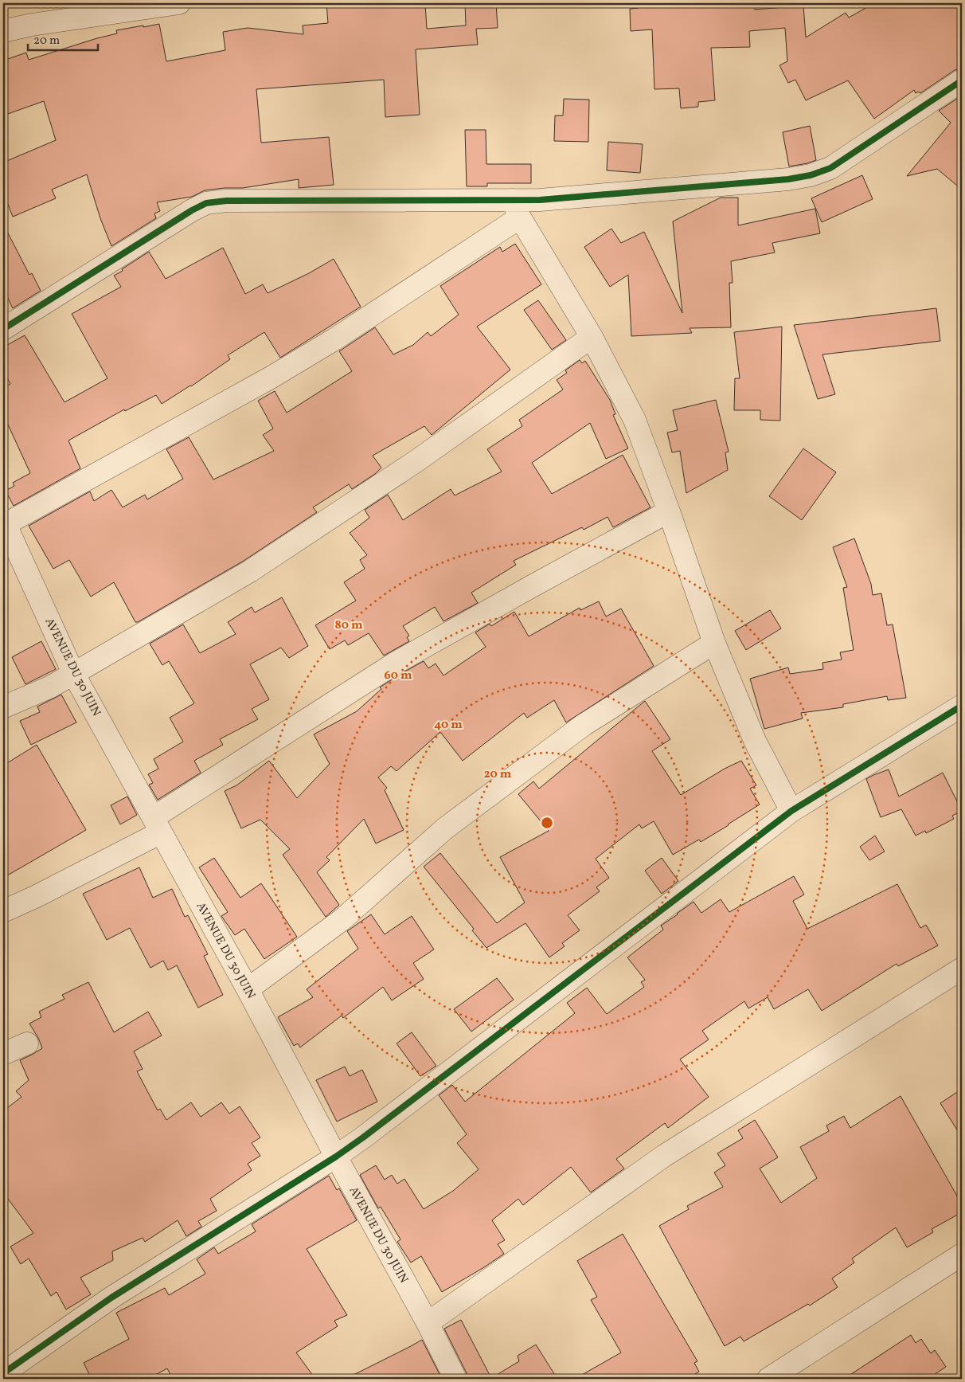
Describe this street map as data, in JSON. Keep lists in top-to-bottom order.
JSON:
{
  "streets": {
    "street": ["AVENUE DU 30 JUIN"]
  },
  "scale_bar": "20 m",
  "rings": [
    "80 m",
    "60 m",
    "40 m",
    "20 m"
  ]
}
